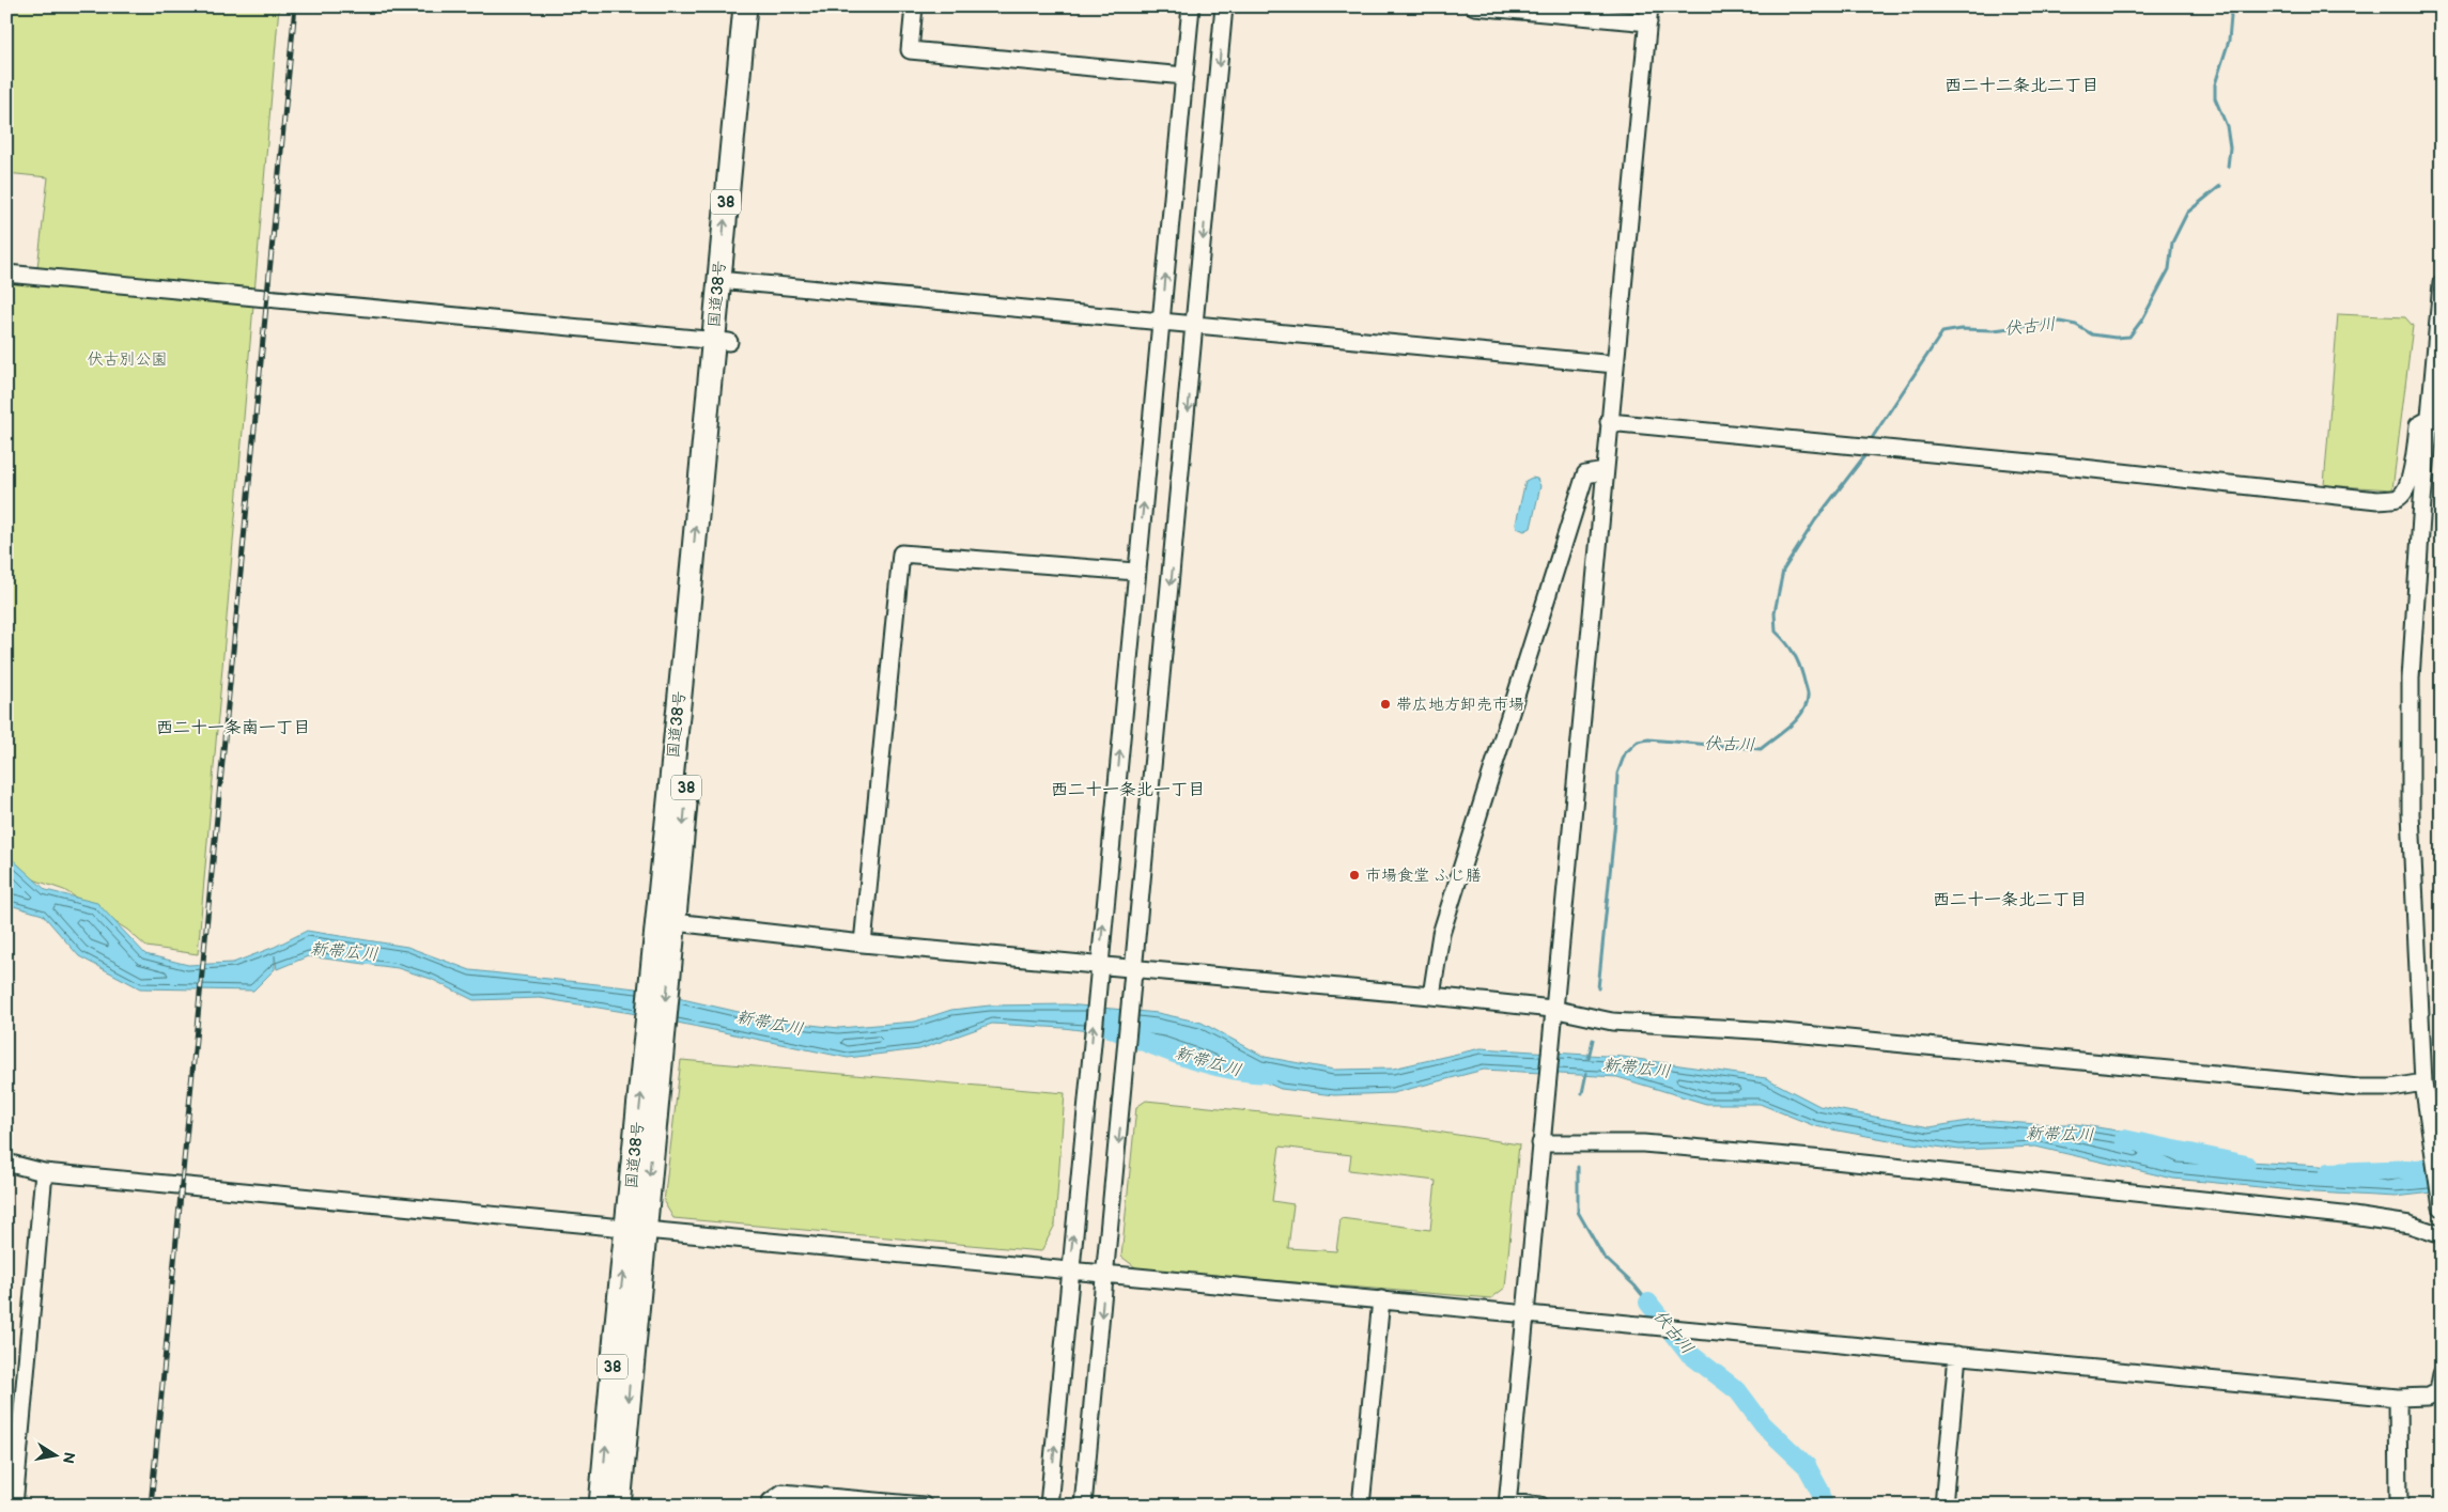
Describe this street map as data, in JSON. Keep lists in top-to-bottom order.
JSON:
{
  "streets": {
    "highway": ["38", "国道38号"]
  },
  "districts": [
    "西二十二条北二丁目",
    "西二十一条南一丁目",
    "西二十一条北一丁目",
    "西二十一条北二丁目"
  ],
  "water": ["伏古川", "新帯広川"],
  "parks": ["伏古別公園"],
  "places": ["帯広地方卸売市場", "市場食堂 ふじ膳"],
  "north": "right"
}
